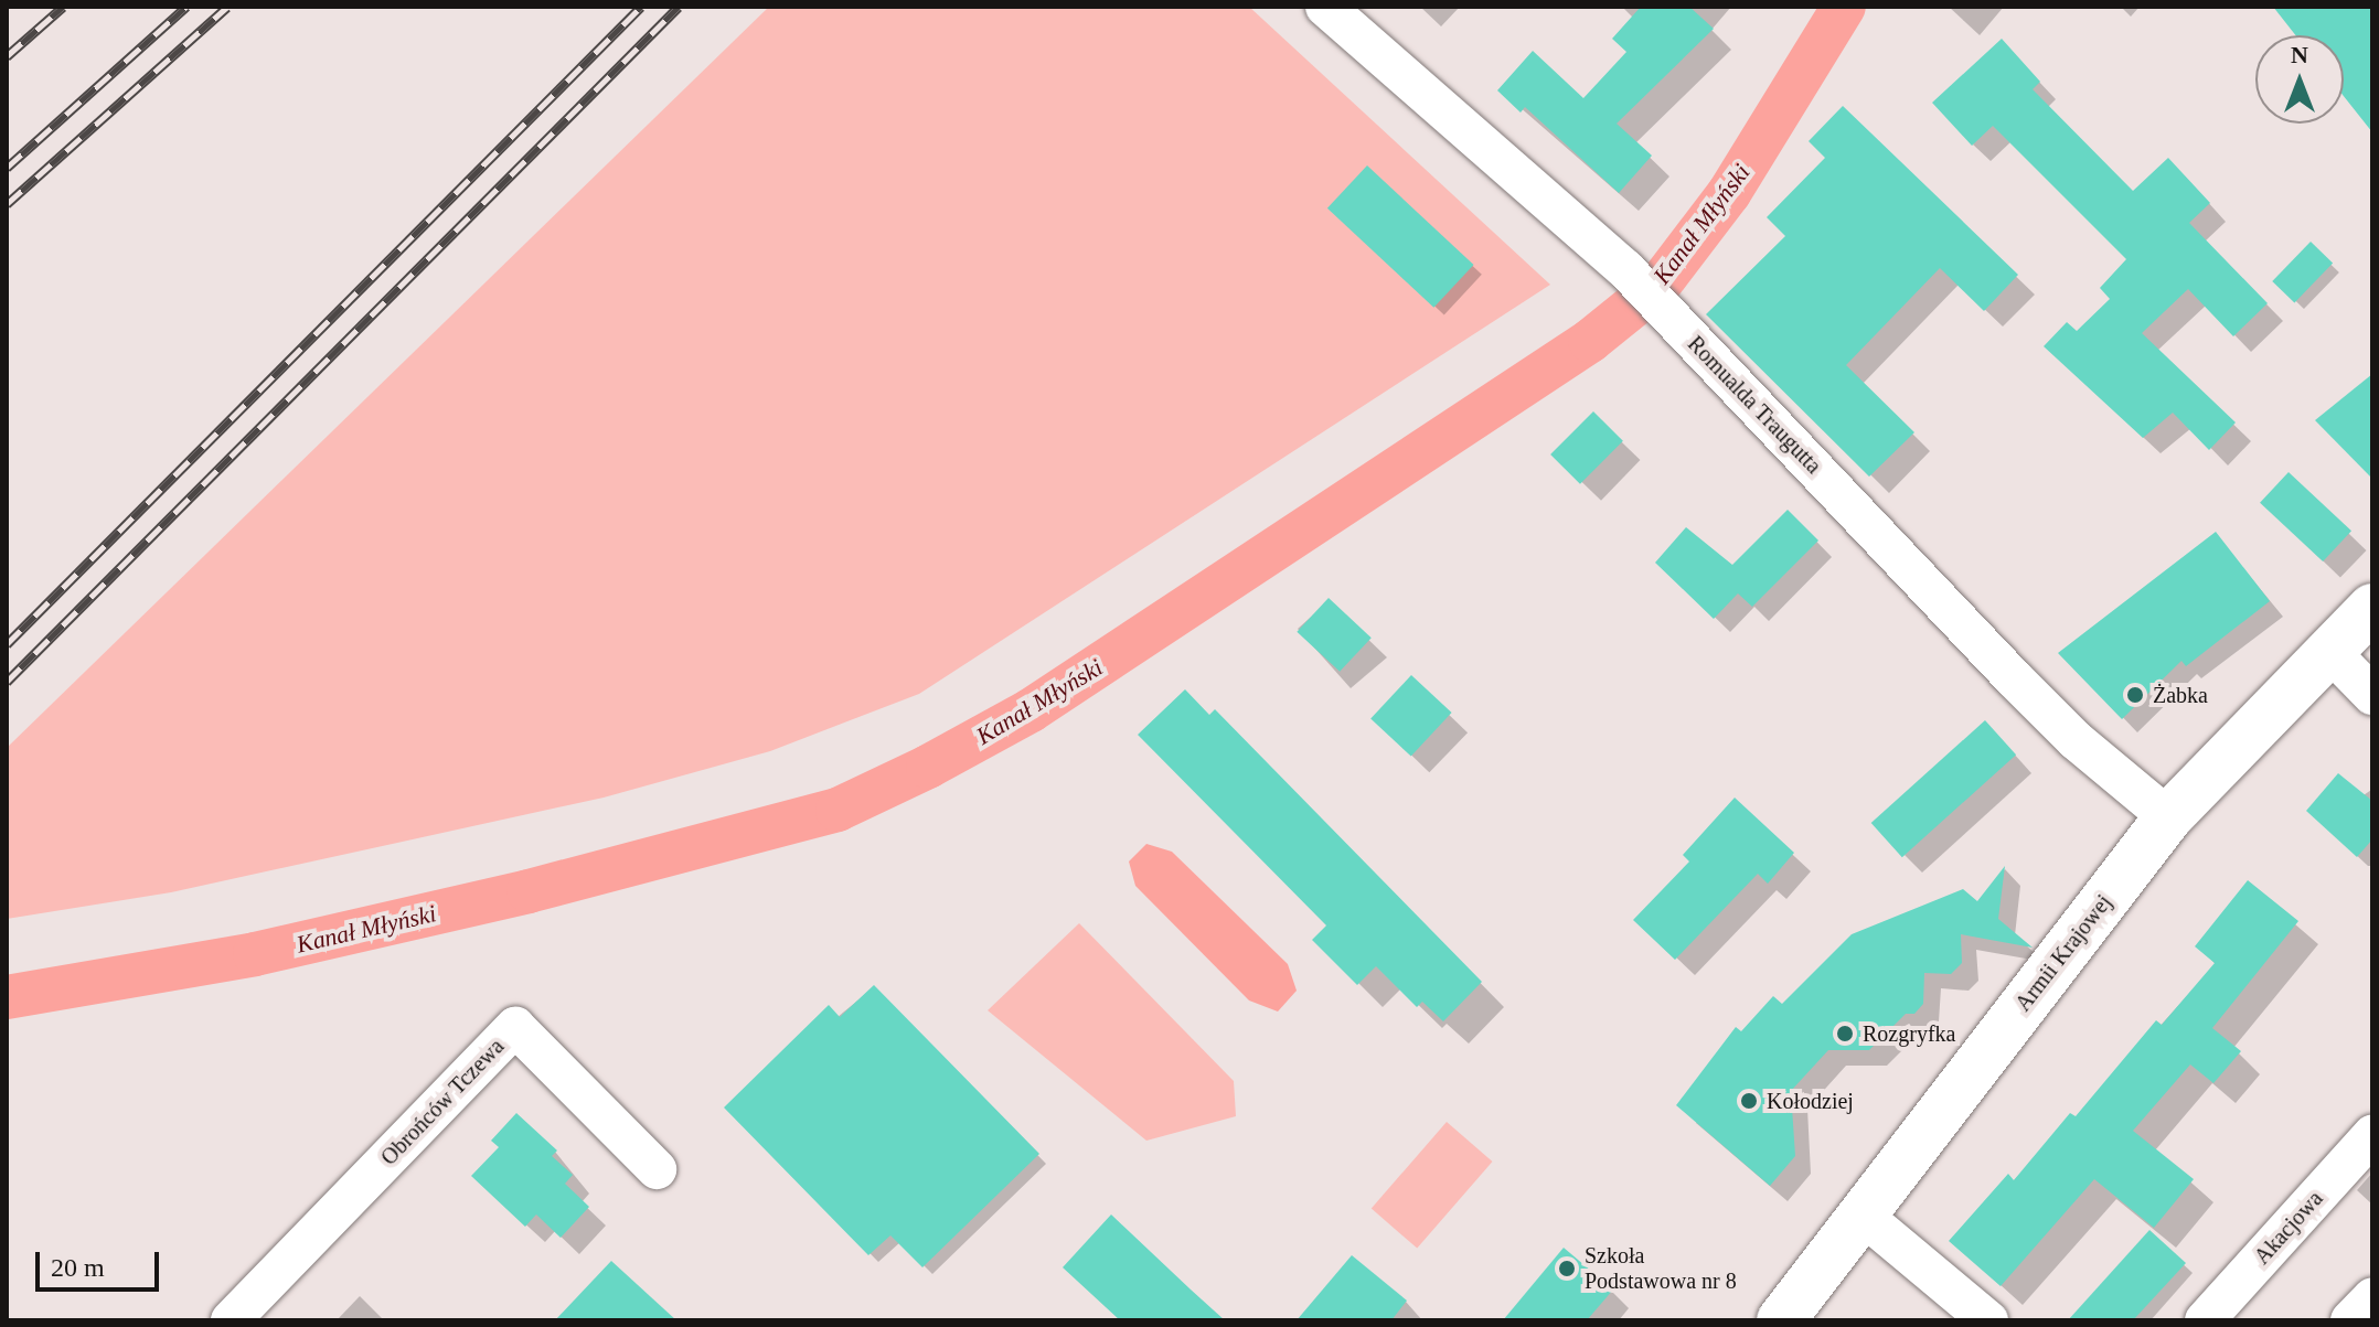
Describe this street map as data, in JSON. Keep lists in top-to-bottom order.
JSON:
{
  "streets": {
    "street": [
      "Romualda Traugutta",
      "Armii Krajowej",
      "Obrońców Tczewa",
      "Akacjowa"
    ]
  },
  "crossings": [
    ["Romualda Traugutta", "Armii Krajowej"]
  ],
  "water": ["Kanał Młyński"],
  "places": [
    "Żabka",
    "Rozgryfka",
    "Kołodziej",
    "Szkoła Podstawowa nr 8"
  ],
  "scale_bar": "20 m",
  "north": "top"
}
